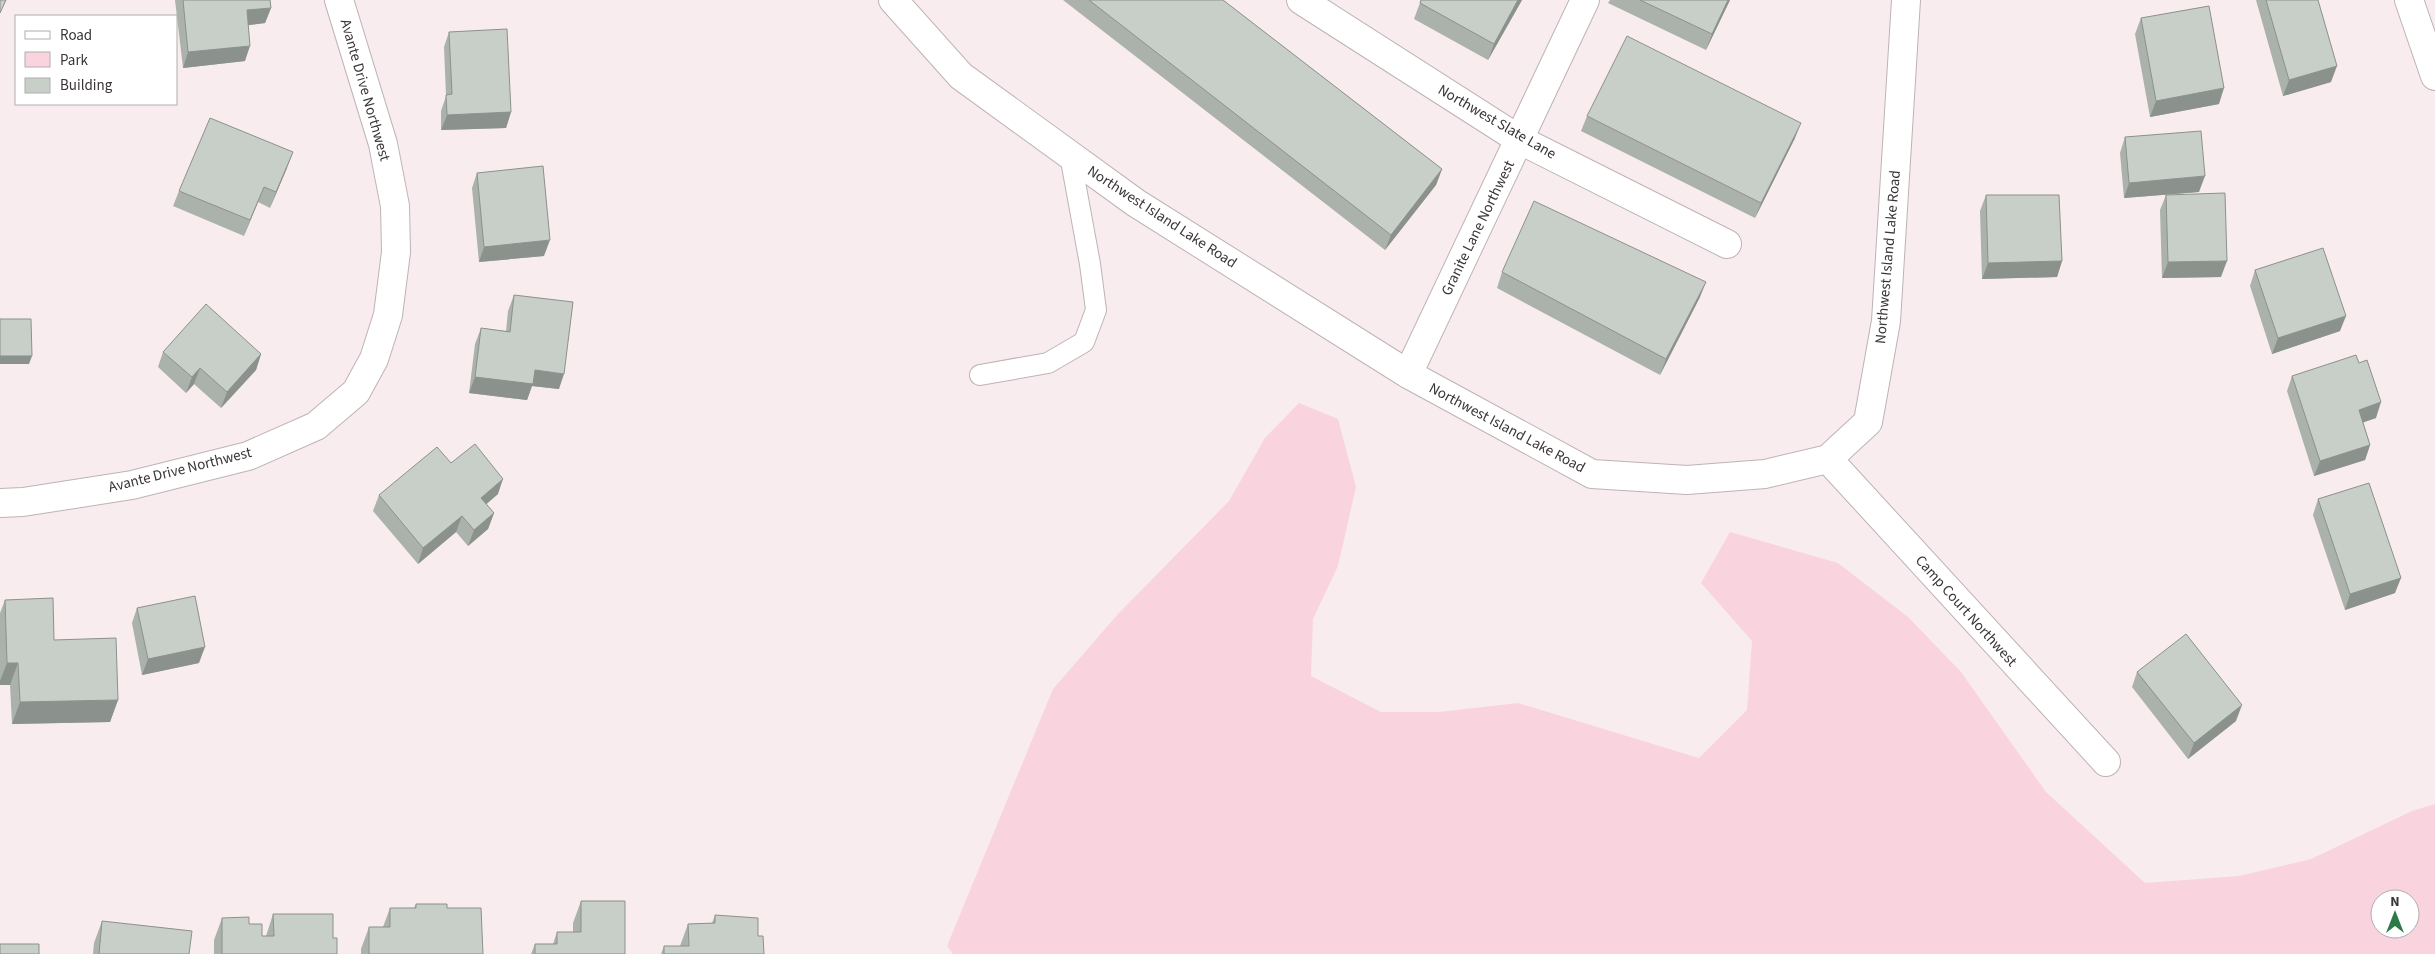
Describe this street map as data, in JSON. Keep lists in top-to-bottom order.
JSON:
{
  "streets": {
    "street": [
      "Avante Drive Northwest",
      "Northwest Slate Lane",
      "Northwest Island Lake Road",
      "Granite Lane Northwest",
      "Camp Court Northwest"
    ]
  },
  "crossings": [
    ["Northwest Slate Lane", "Granite Lane Northwest"],
    ["Northwest Island Lake Road", "Granite Lane Northwest"],
    ["Northwest Island Lake Road", "Camp Court Northwest"]
  ],
  "legend": ["Road", "Park", "Building"],
  "north": "top"
}
